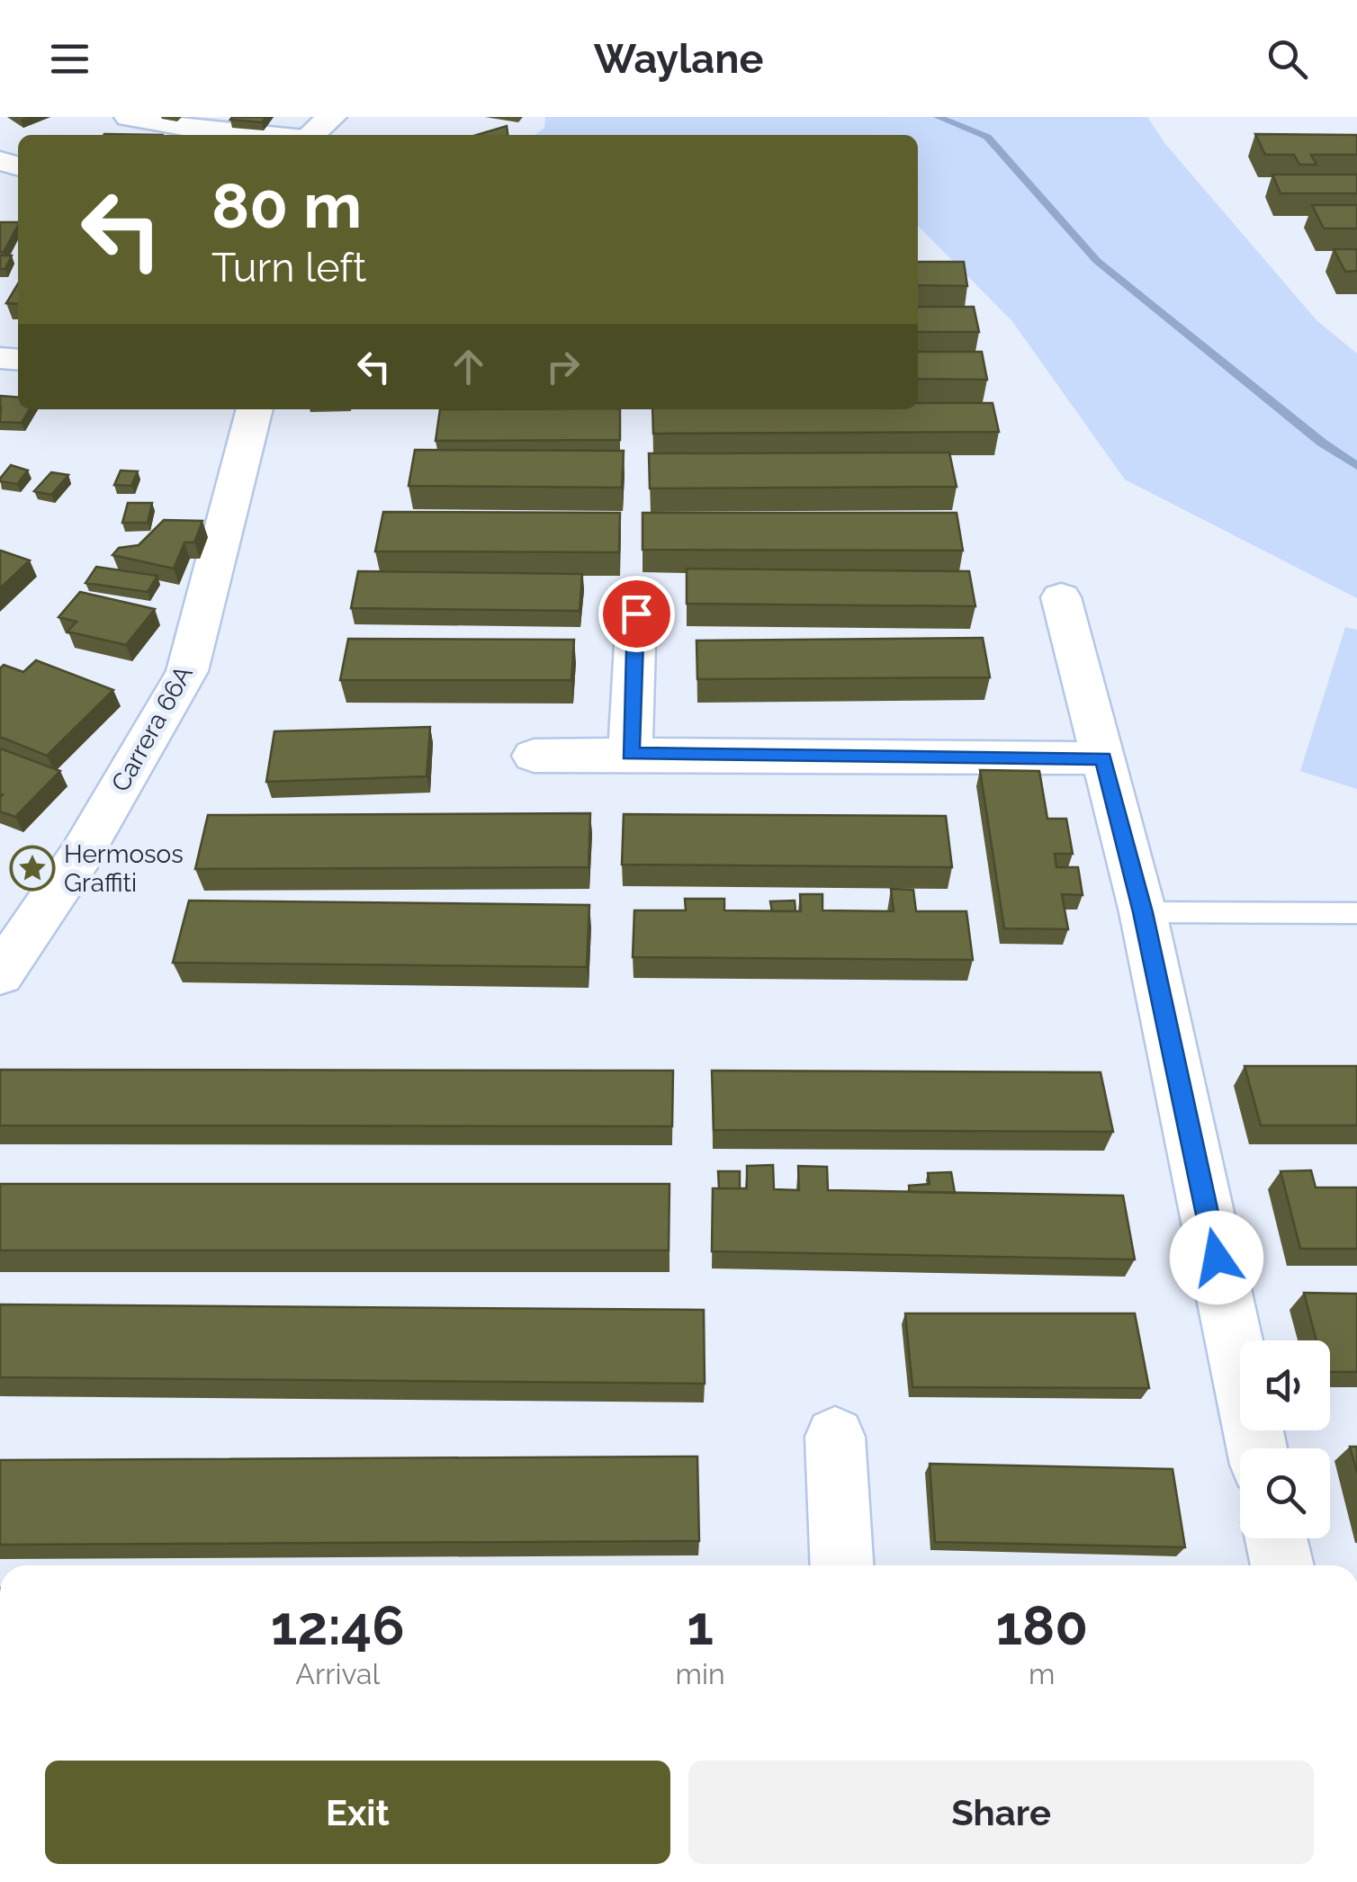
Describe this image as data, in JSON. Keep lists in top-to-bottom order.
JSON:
{
  "streets": {
    "street": ["Carrera 66A"]
  },
  "places": {
    "place": ["Hermosos Graffiti"]
  },
  "page": {
    "header": "Waylane",
    "turn": ["80 m", "Turn left"],
    "eta": [
      "12:46",
      "Arrival",
      "1",
      "min",
      "180",
      "m"
    ],
    "buttons": ["Exit", "Share"]
  }
}
